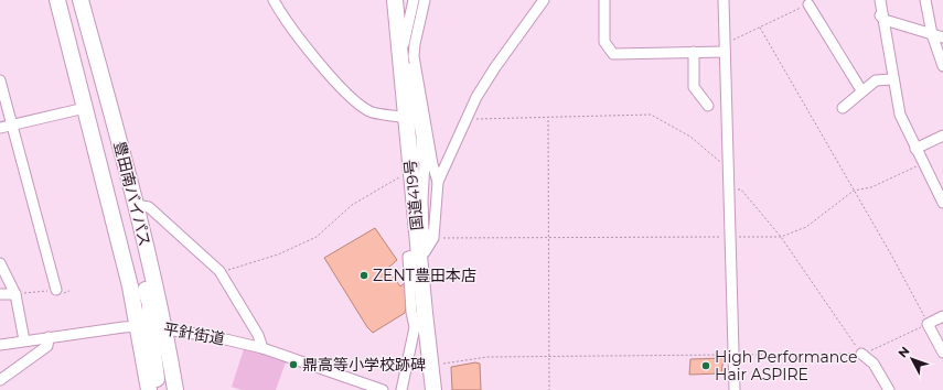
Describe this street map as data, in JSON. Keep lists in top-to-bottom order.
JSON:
{
  "streets": {
    "highway": ["豊田南バイパス", "国道419号"],
    "street": ["平針街道"]
  },
  "crossings": [
    ["豊田南バイパス", "平針街道"]
  ],
  "places": ["ZENT豊田本店", "鼎高等小学校跡碑", "High Performance Hair ASPIRE"],
  "north": "top left"
}
